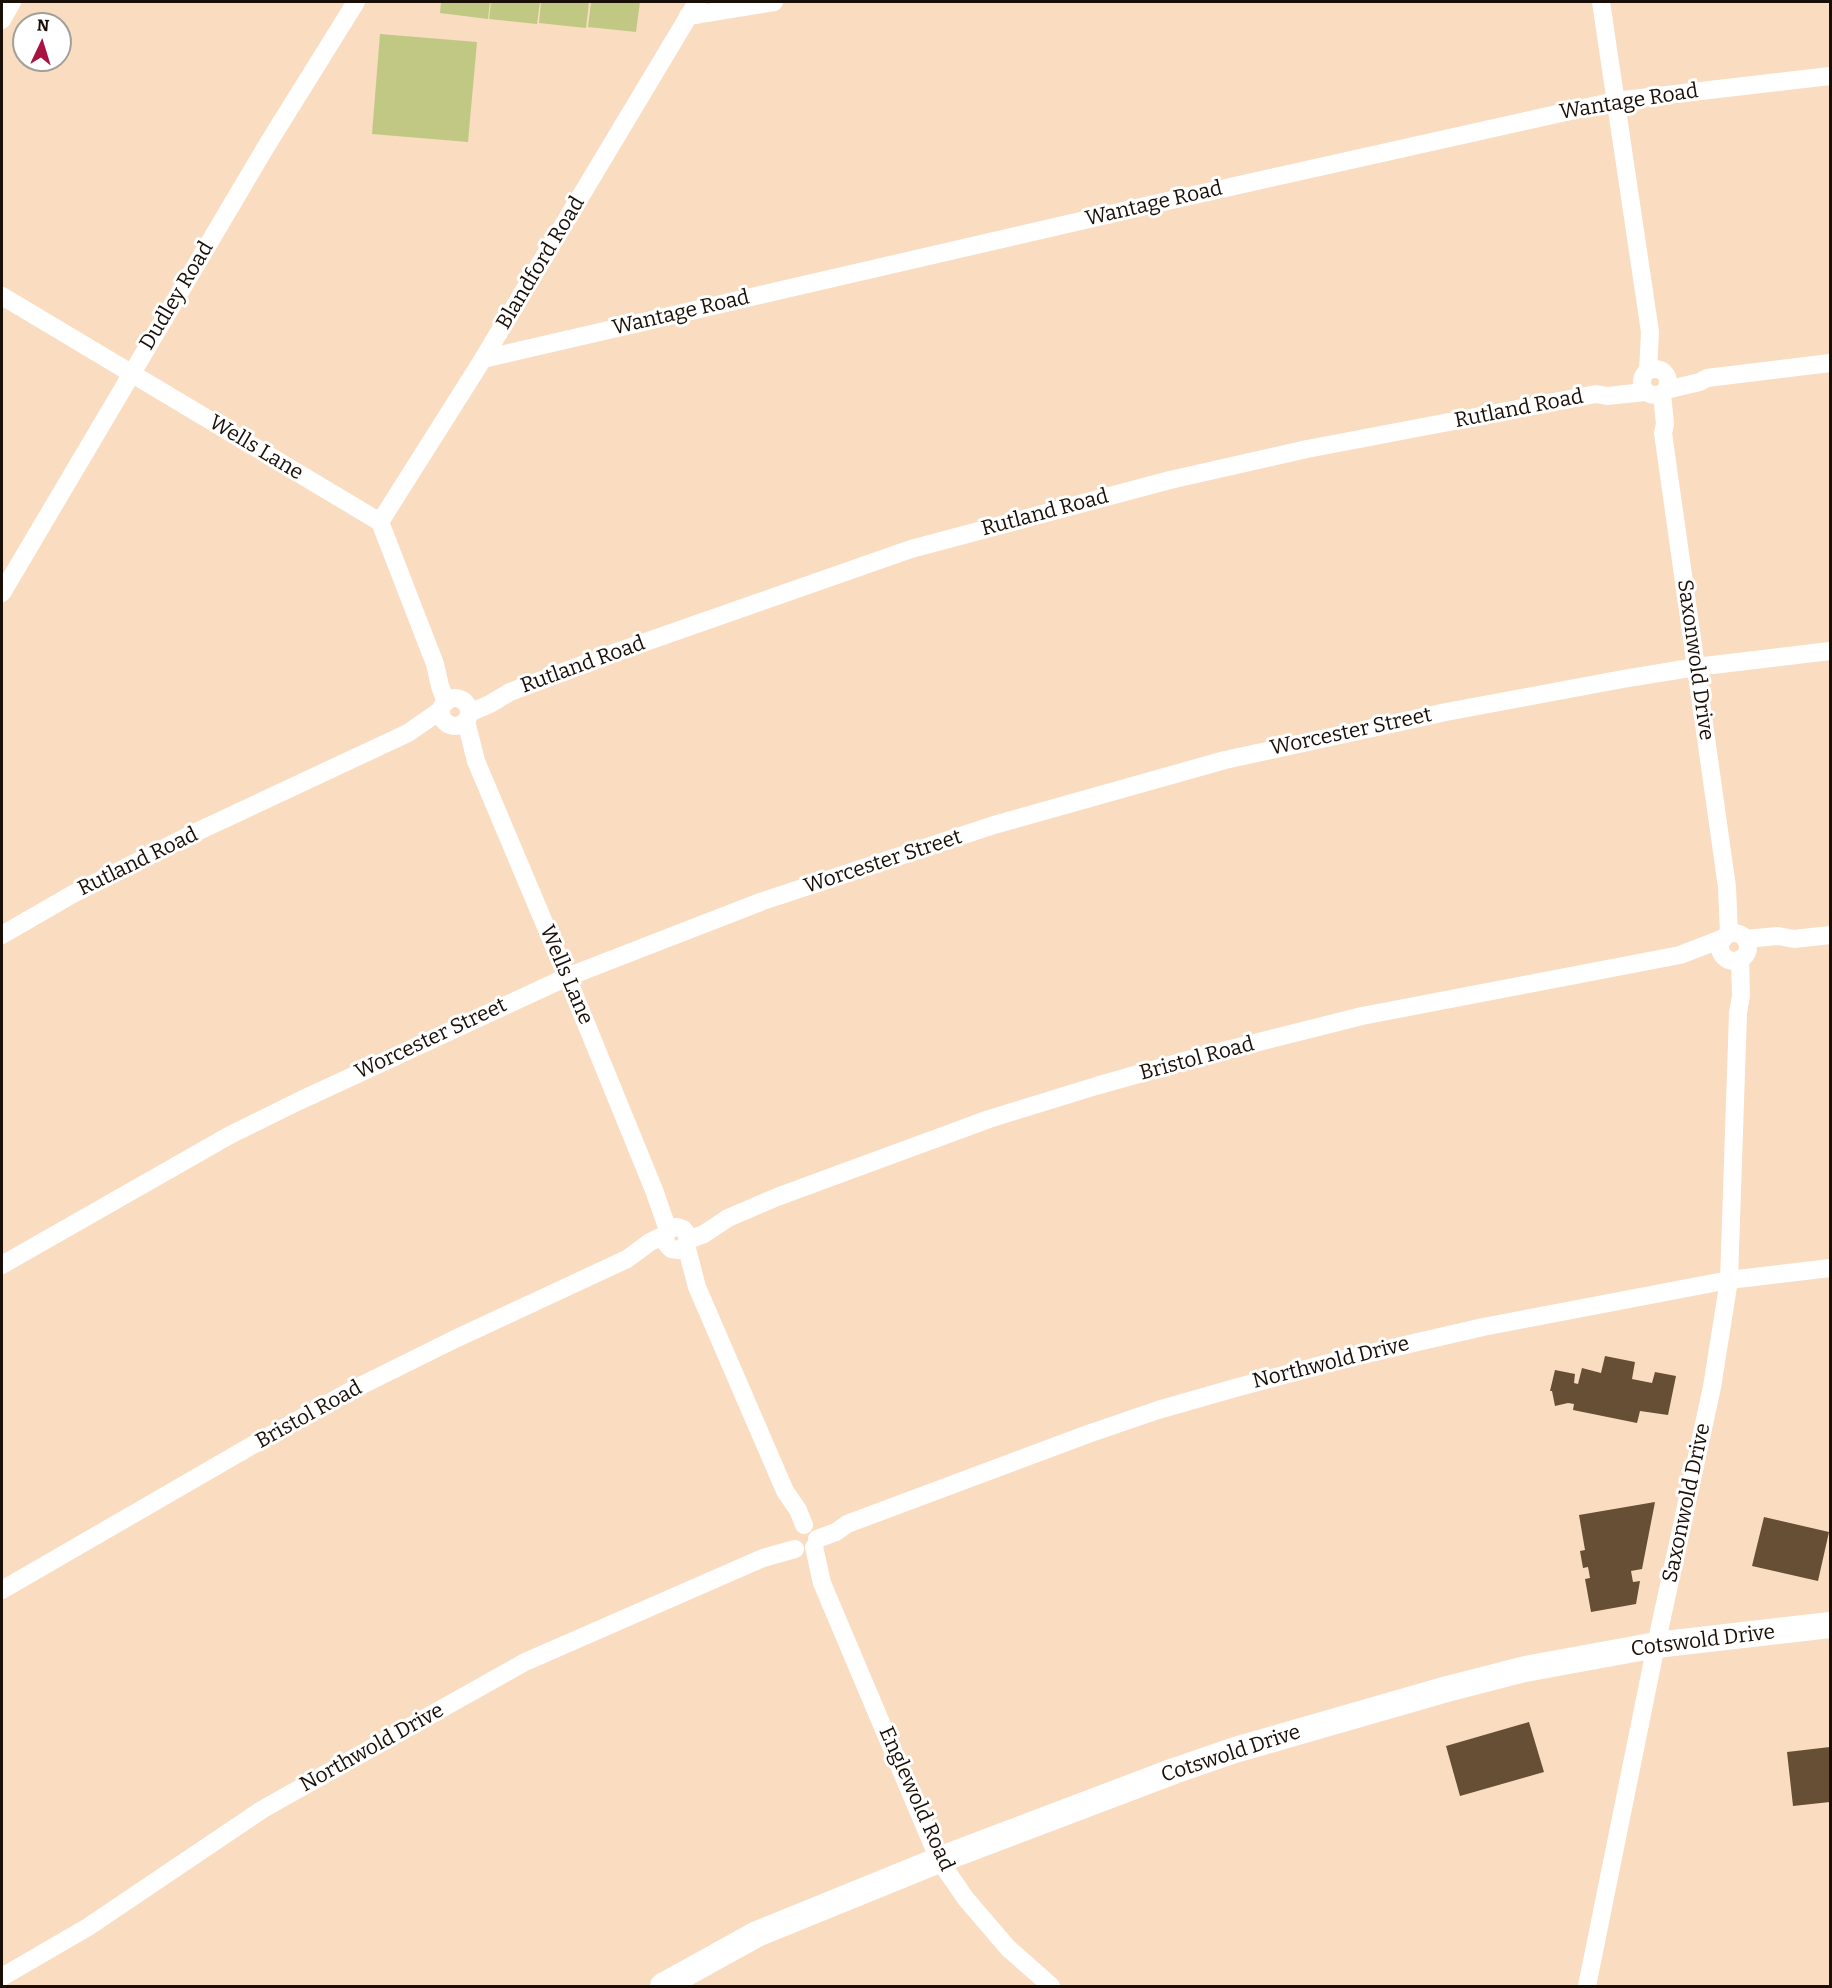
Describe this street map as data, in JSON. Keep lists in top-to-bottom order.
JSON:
{
  "streets": {
    "main road": ["Cotswold Drive"],
    "street": [
      "Wantage Road",
      "Blandford Road",
      "Dudley Road",
      "Rutland Road",
      "Wells Lane",
      "Saxonwold Drive",
      "Worcester Street",
      "Bristol Road",
      "Northwold Drive",
      "Englewold Road"
    ]
  },
  "crossings": [
    ["Wantage Road", "Blandford Road"],
    ["Wantage Road", "Saxonwold Drive"],
    ["Blandford Road", "Wells Lane"],
    ["Dudley Road", "Wells Lane"],
    ["Rutland Road", "Wells Lane"],
    ["Rutland Road", "Saxonwold Drive"],
    ["Wells Lane", "Worcester Street"],
    ["Wells Lane", "Bristol Road"],
    ["Wells Lane", "Englewold Road"],
    ["Saxonwold Drive", "Worcester Street"],
    ["Saxonwold Drive", "Bristol Road"],
    ["Saxonwold Drive", "Northwold Drive"],
    ["Saxonwold Drive", "Cotswold Drive"],
    ["Bristol Road", "Englewold Road"],
    ["Northwold Drive", "Englewold Road"],
    ["Cotswold Drive", "Englewold Road"]
  ],
  "north": "top"
}
